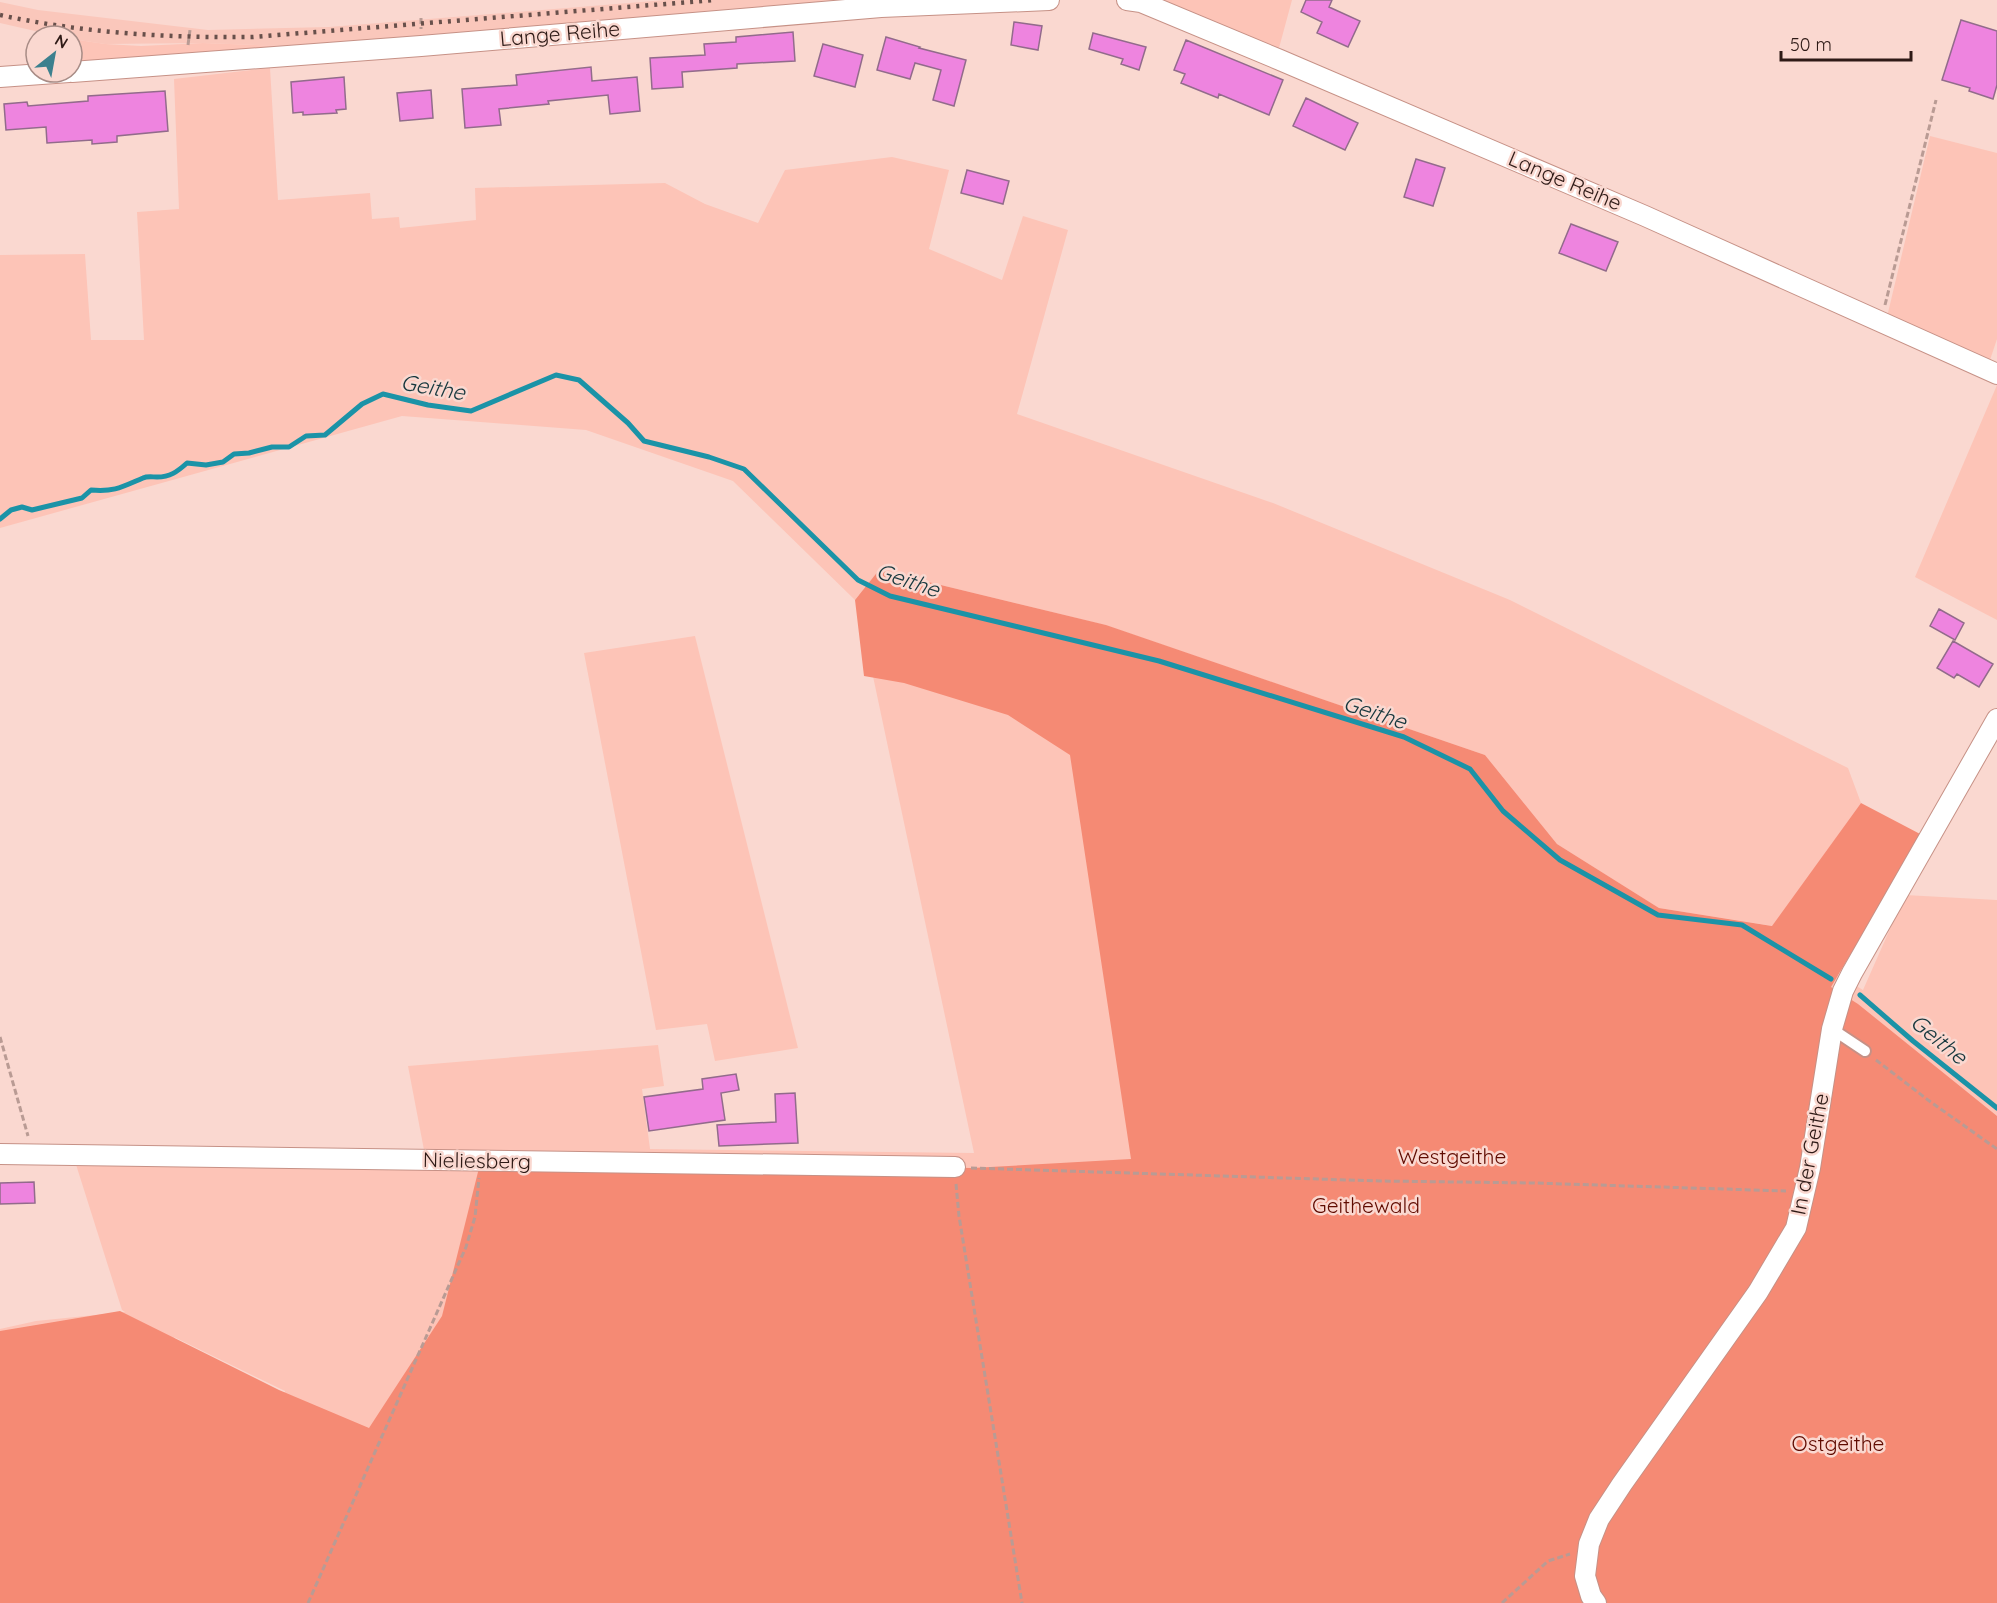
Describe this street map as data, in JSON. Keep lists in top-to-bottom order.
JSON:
{
  "streets": {
    "street": ["Lange Reihe", "In der Geithe", "Nieliesberg"]
  },
  "water": ["Geithe"],
  "parks": ["Westgeithe", "Geithewald", "Ostgeithe"],
  "scale_bar": "50 m",
  "north": "top right"
}
